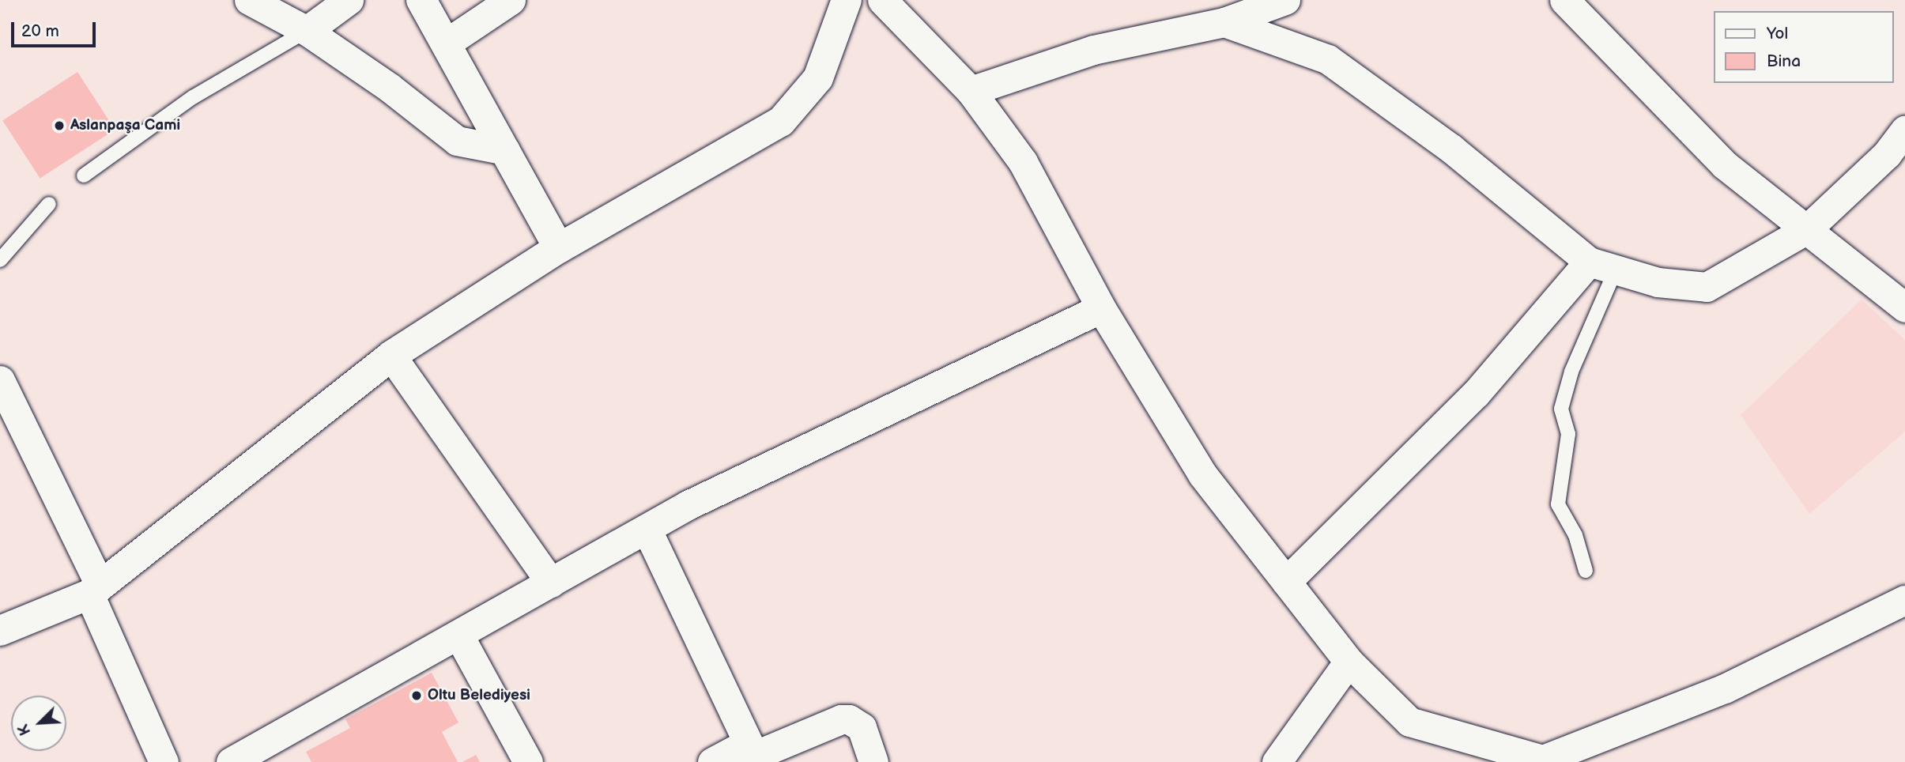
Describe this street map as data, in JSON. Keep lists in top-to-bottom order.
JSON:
{
  "places": ["Aslanpaşa Cami", "Oltu Belediyesi"],
  "legend": ["Yol", "Bina"],
  "scale_bar": "20 m",
  "north": "bottom left"
}
